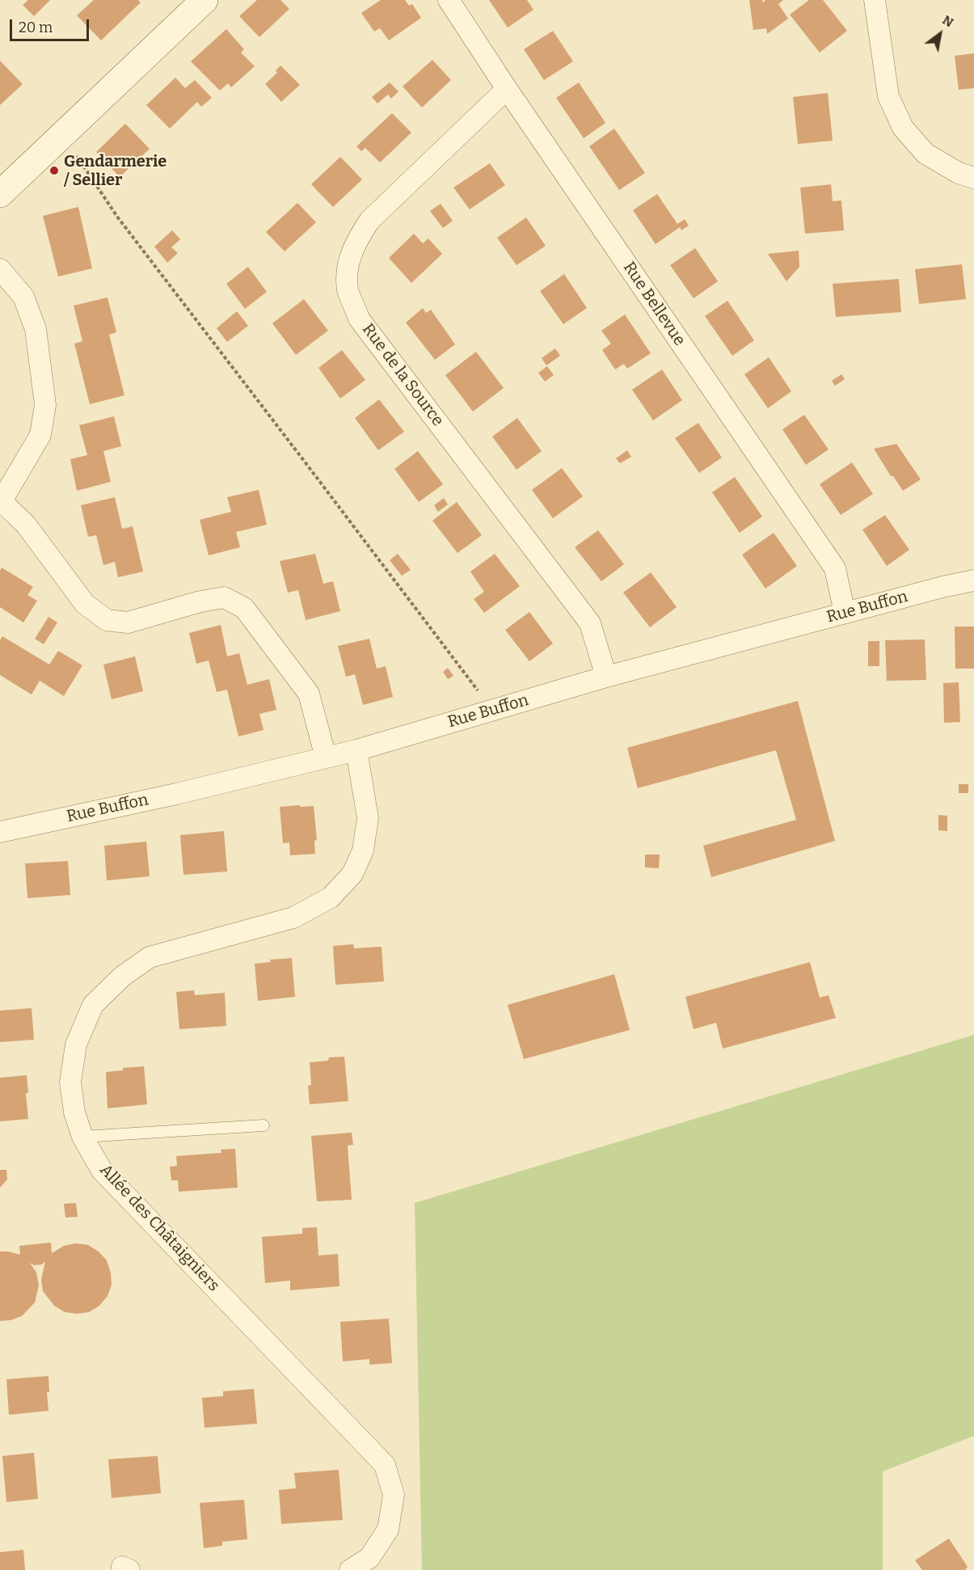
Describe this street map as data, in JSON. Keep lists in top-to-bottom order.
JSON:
{
  "streets": {
    "street": [
      "Rue Bellevue",
      "Rue de la Source",
      "Rue Buffon",
      "Allée des Châtaigniers"
    ]
  },
  "crossings": [
    ["Rue Bellevue", "Rue de la Source"],
    ["Rue Bellevue", "Rue Buffon"],
    ["Rue de la Source", "Rue Buffon"],
    ["Rue Buffon", "Allée des Châtaigniers"]
  ],
  "places": ["Gendarmerie / Sellier"],
  "scale_bar": "20 m",
  "north": "top right"
}
